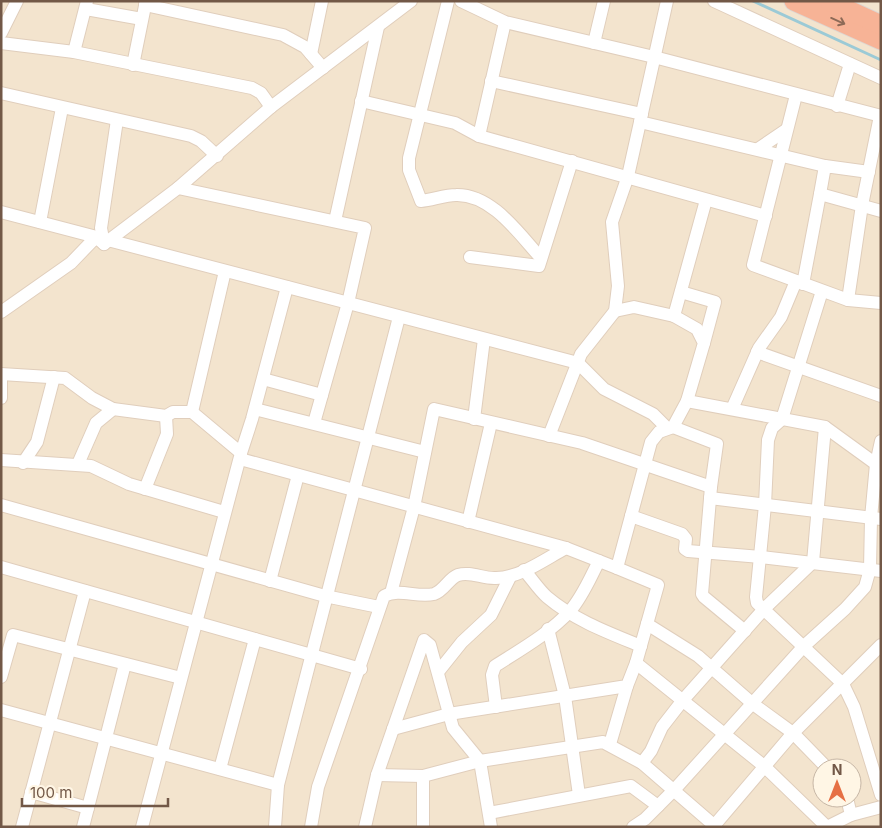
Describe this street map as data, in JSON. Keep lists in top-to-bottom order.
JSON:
{
  "scale_bar": "100 m",
  "north": "top"
}
